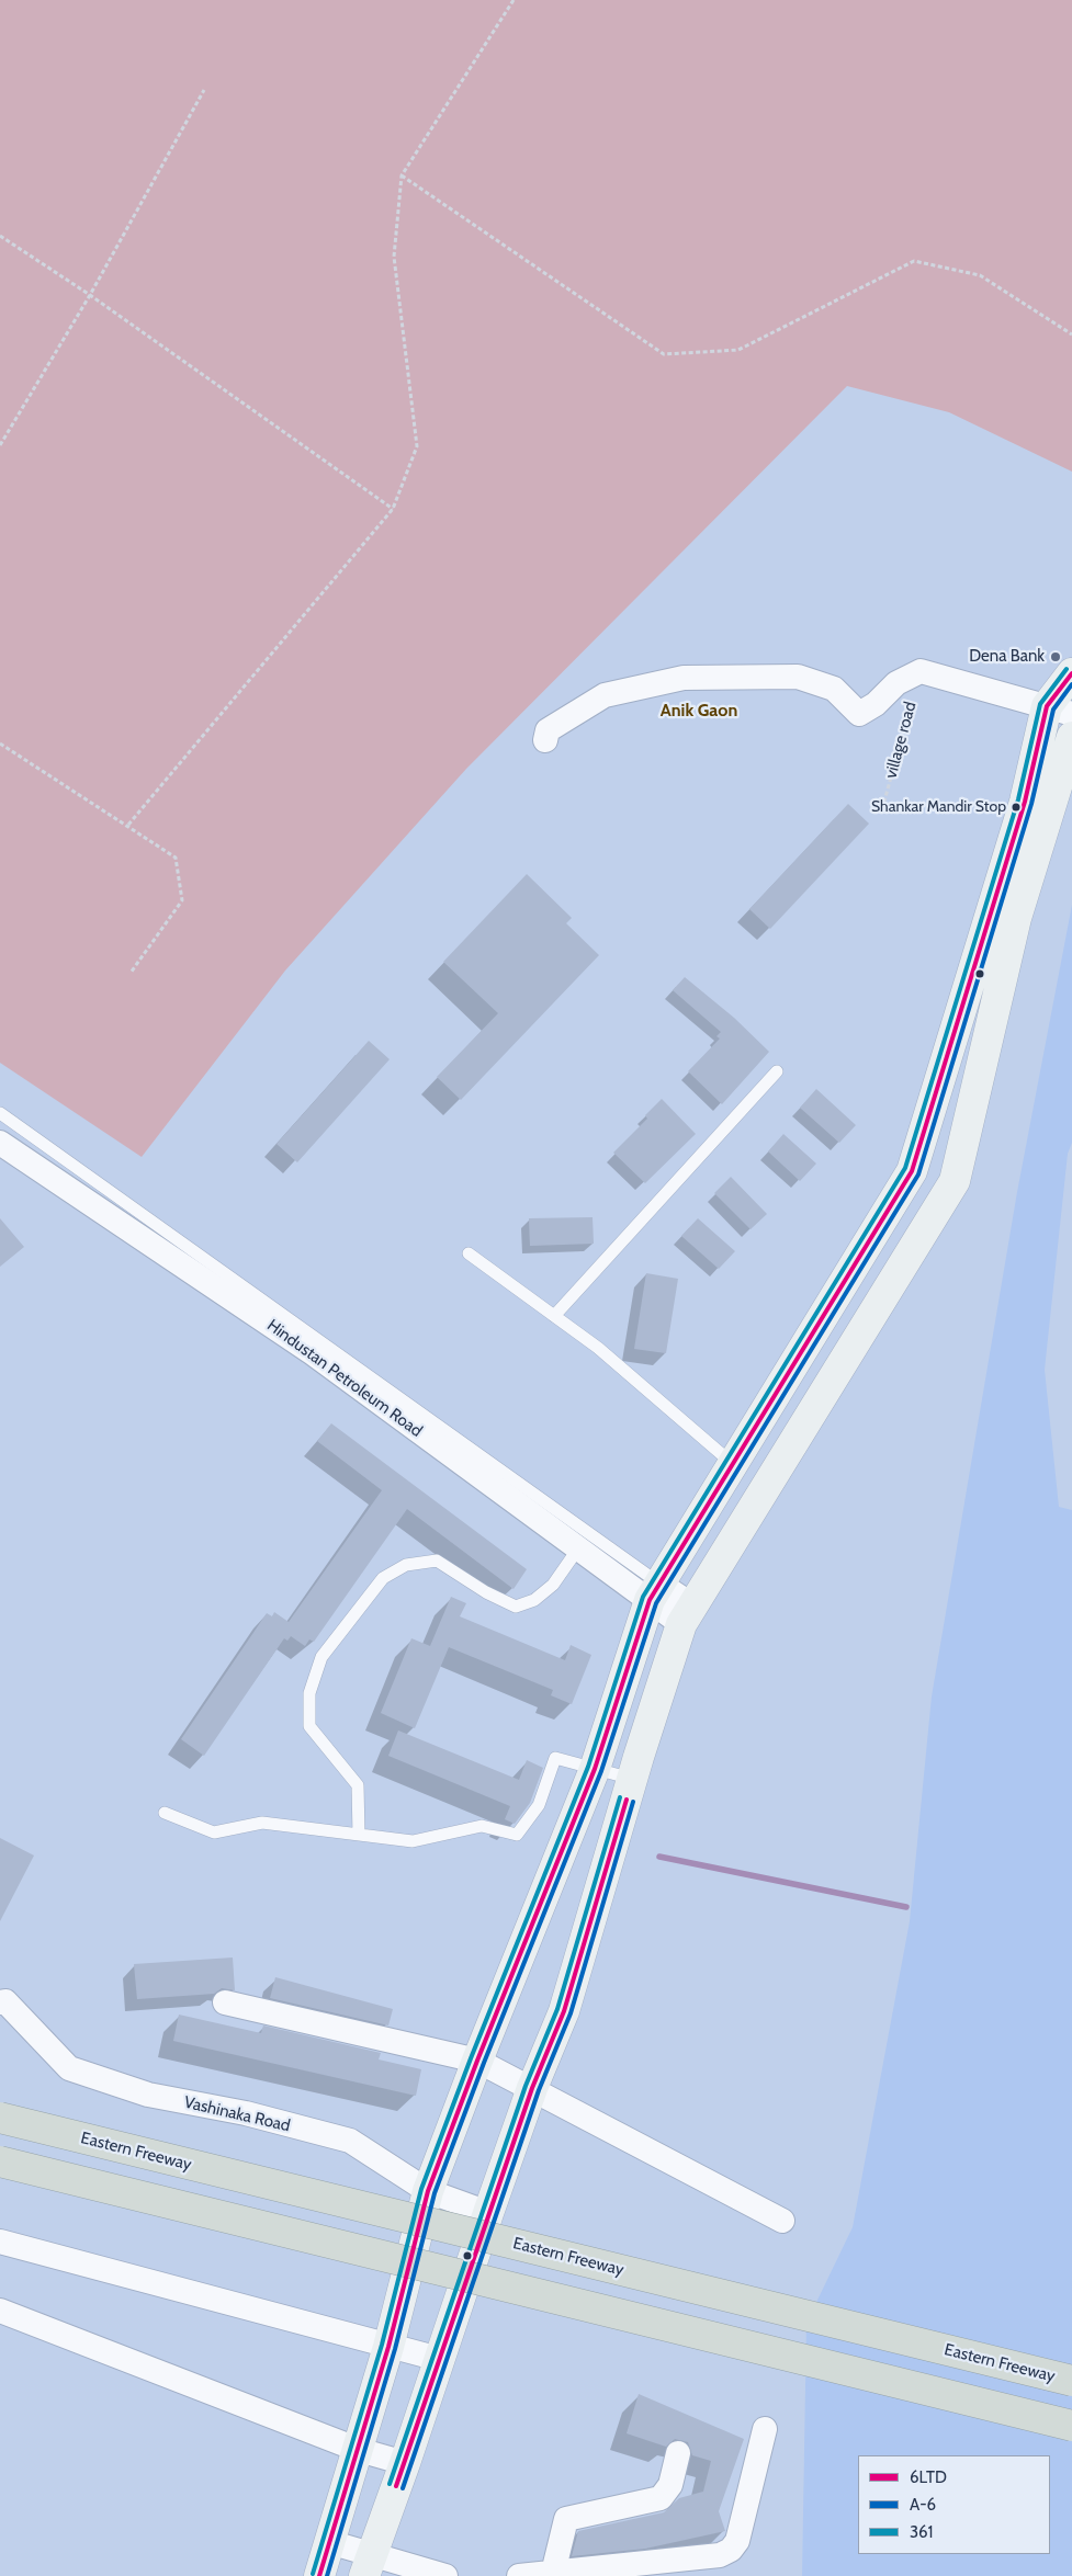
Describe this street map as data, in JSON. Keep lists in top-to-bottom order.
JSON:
{
  "streets": {
    "highway": ["Eastern Freeway"],
    "street": ["Hindustan Petroleum Road", "Vashinaka Road"],
    "path": ["village road"]
  },
  "districts": ["Anik Gaon"],
  "places": ["Dena Bank", "Shankar Mandir Stop"],
  "lines": ["transit line 361", "transit line 6LTD", "transit line A-6"],
  "legend": ["6LTD", "A-6", "361"]
}
